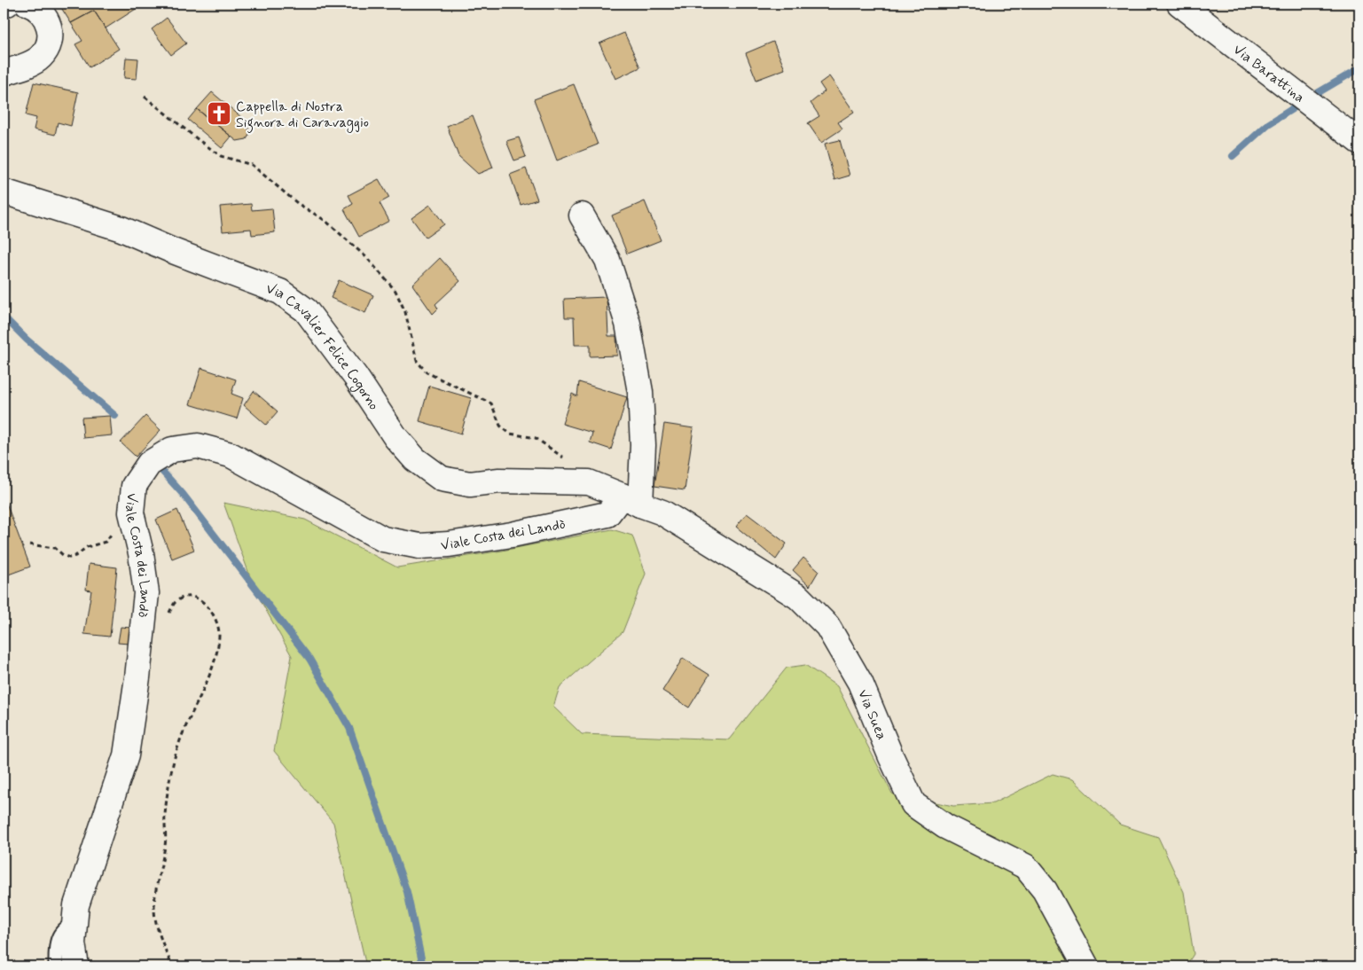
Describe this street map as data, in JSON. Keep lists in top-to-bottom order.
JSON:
{
  "streets": {
    "street": [
      "Via Barattina",
      "Via Cavalier Felice Cogorno",
      "Viale Costa dei Landò",
      "Via Suea"
    ]
  },
  "crossings": [
    ["Via Cavalier Felice Cogorno", "Viale Costa dei Landò"],
    ["Via Cavalier Felice Cogorno", "Via Suea"],
    ["Viale Costa dei Landò", "Via Suea"]
  ],
  "places": {
    "church": ["Cappella di Nostra Signora di Caravaggio"]
  }
}
